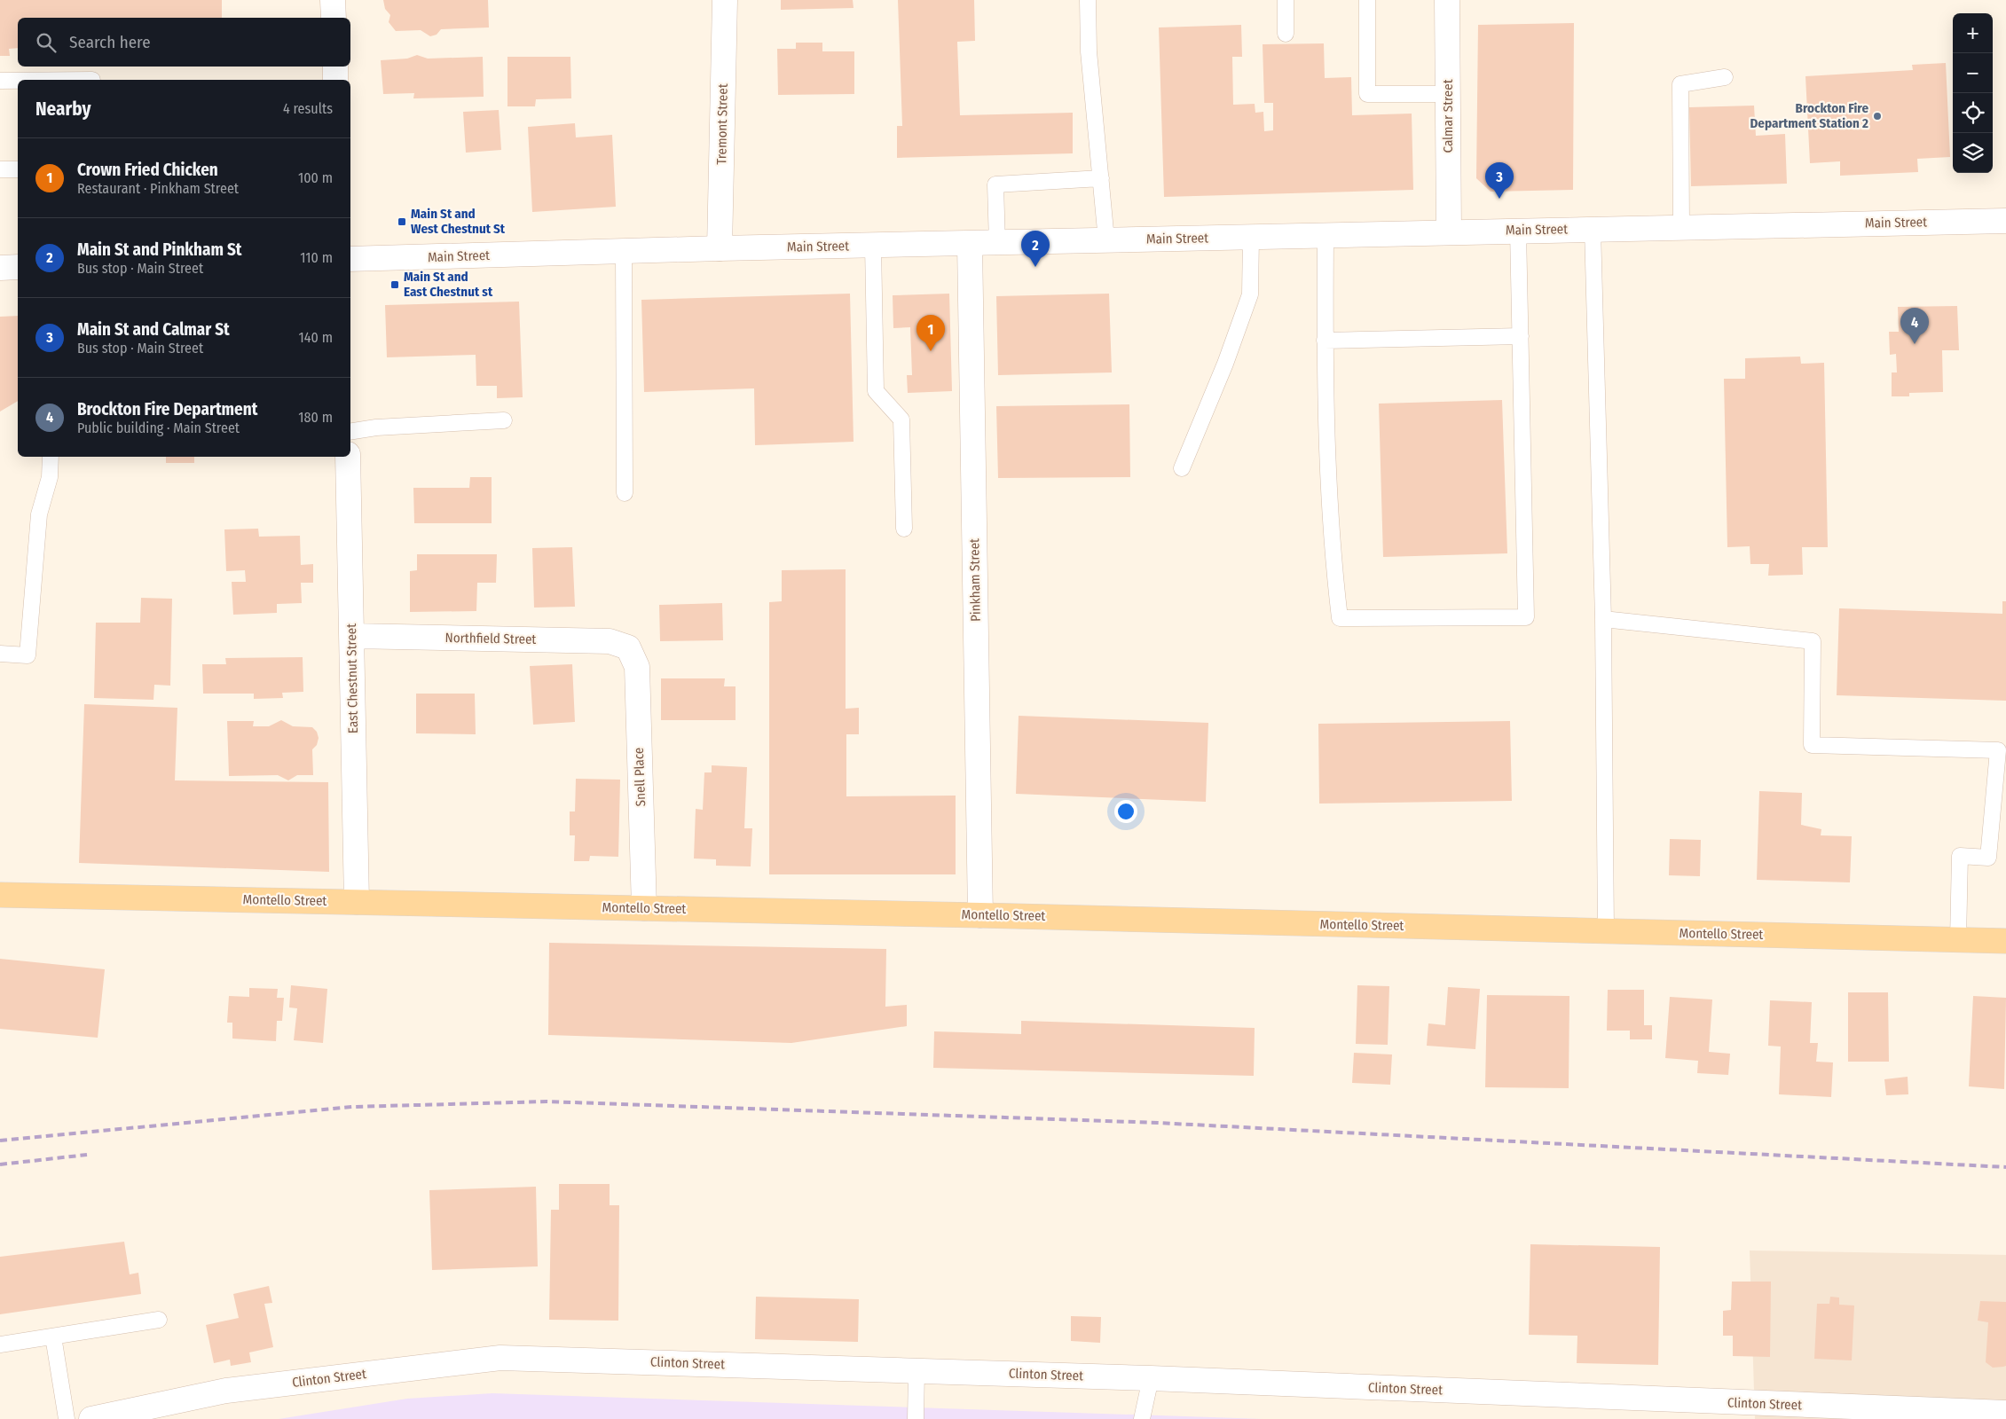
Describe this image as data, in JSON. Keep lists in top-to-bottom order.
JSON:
{
  "streets": {
    "main road": ["Montello Street"],
    "street": [
      "Calmar Street",
      "Tremont Street",
      "Main Street",
      "Pinkham Street",
      "Northfield Street",
      "East Chestnut Street",
      "Snell Place",
      "Clinton Street"
    ]
  },
  "crossings": [
    ["Calmar Street", "Main Street"],
    ["Tremont Street", "Main Street"],
    ["Main Street", "Pinkham Street"],
    ["Pinkham Street", "Montello Street"],
    ["Northfield Street", "East Chestnut Street"],
    ["Northfield Street", "Snell Place"],
    ["East Chestnut Street", "Montello Street"],
    ["Snell Place", "Montello Street"]
  ],
  "places": {
    "other": ["Brockton Fire Department Station 2"],
    "transit": ["Main St and West Chestnut St", "Main St and East Chestnut st"]
  },
  "page": {
    "map_buttons": ["+", "−"],
    "search": "Search here",
    "heading": ["Nearby", "4 results"],
    "list": [
      {
        "mark": "1",
        "name": "Crown Fried Chicken",
        "note": "Restaurant · Pinkham Street",
        "value": "100 m"
      },
      {
        "mark": "2",
        "name": "Main St and Pinkham St",
        "note": "Bus stop · Main Street",
        "value": "110 m"
      },
      {
        "mark": "3",
        "name": "Main St and Calmar St",
        "note": "Bus stop · Main Street",
        "value": "140 m"
      },
      {
        "mark": "4",
        "name": "Brockton Fire Department",
        "note": "Public building · Main Street",
        "value": "180 m"
      }
    ],
    "pins": [
      "3",
      "2",
      "4",
      "1"
    ]
  }
}
